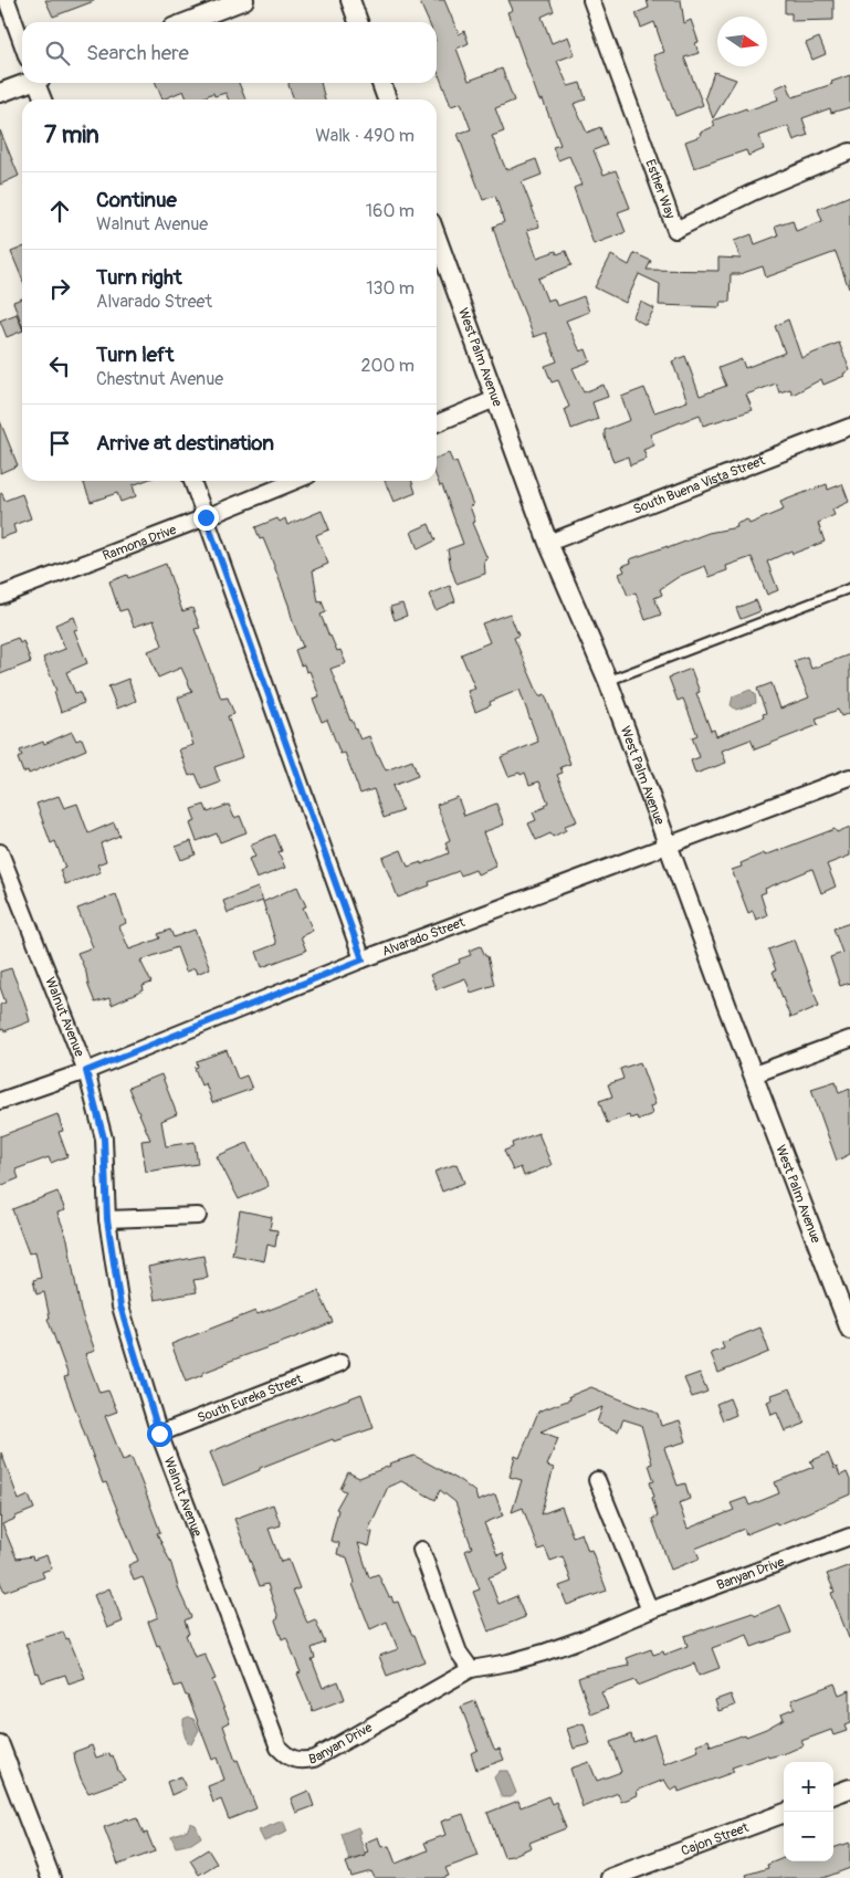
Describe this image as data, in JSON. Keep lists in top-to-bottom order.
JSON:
{
  "streets": {
    "street": [
      "Esther Way",
      "West Palm Avenue",
      "South Buena Vista Street",
      "Ramona Drive",
      "Alvarado Street",
      "Walnut Avenue",
      "South Eureka Street",
      "Banyan Drive",
      "Cajon Street"
    ]
  },
  "crossings": [
    ["West Palm Avenue", "South Buena Vista Street"],
    ["West Palm Avenue", "Alvarado Street"],
    ["Alvarado Street", "Walnut Avenue"],
    ["Walnut Avenue", "South Eureka Street"],
    ["Walnut Avenue", "Banyan Drive"]
  ],
  "north": "right",
  "page": {
    "search": "Search here",
    "heading": ["7 min", "Walk · 490 m"],
    "list": [
      ["Continue", "Walnut Avenue", "160 m"],
      ["Turn right", "Alvarado Street", "130 m"],
      ["Turn left", "Chestnut Avenue", "200 m"],
      "Arrive at destination"
    ],
    "map_buttons": ["+", "−"]
  }
}
